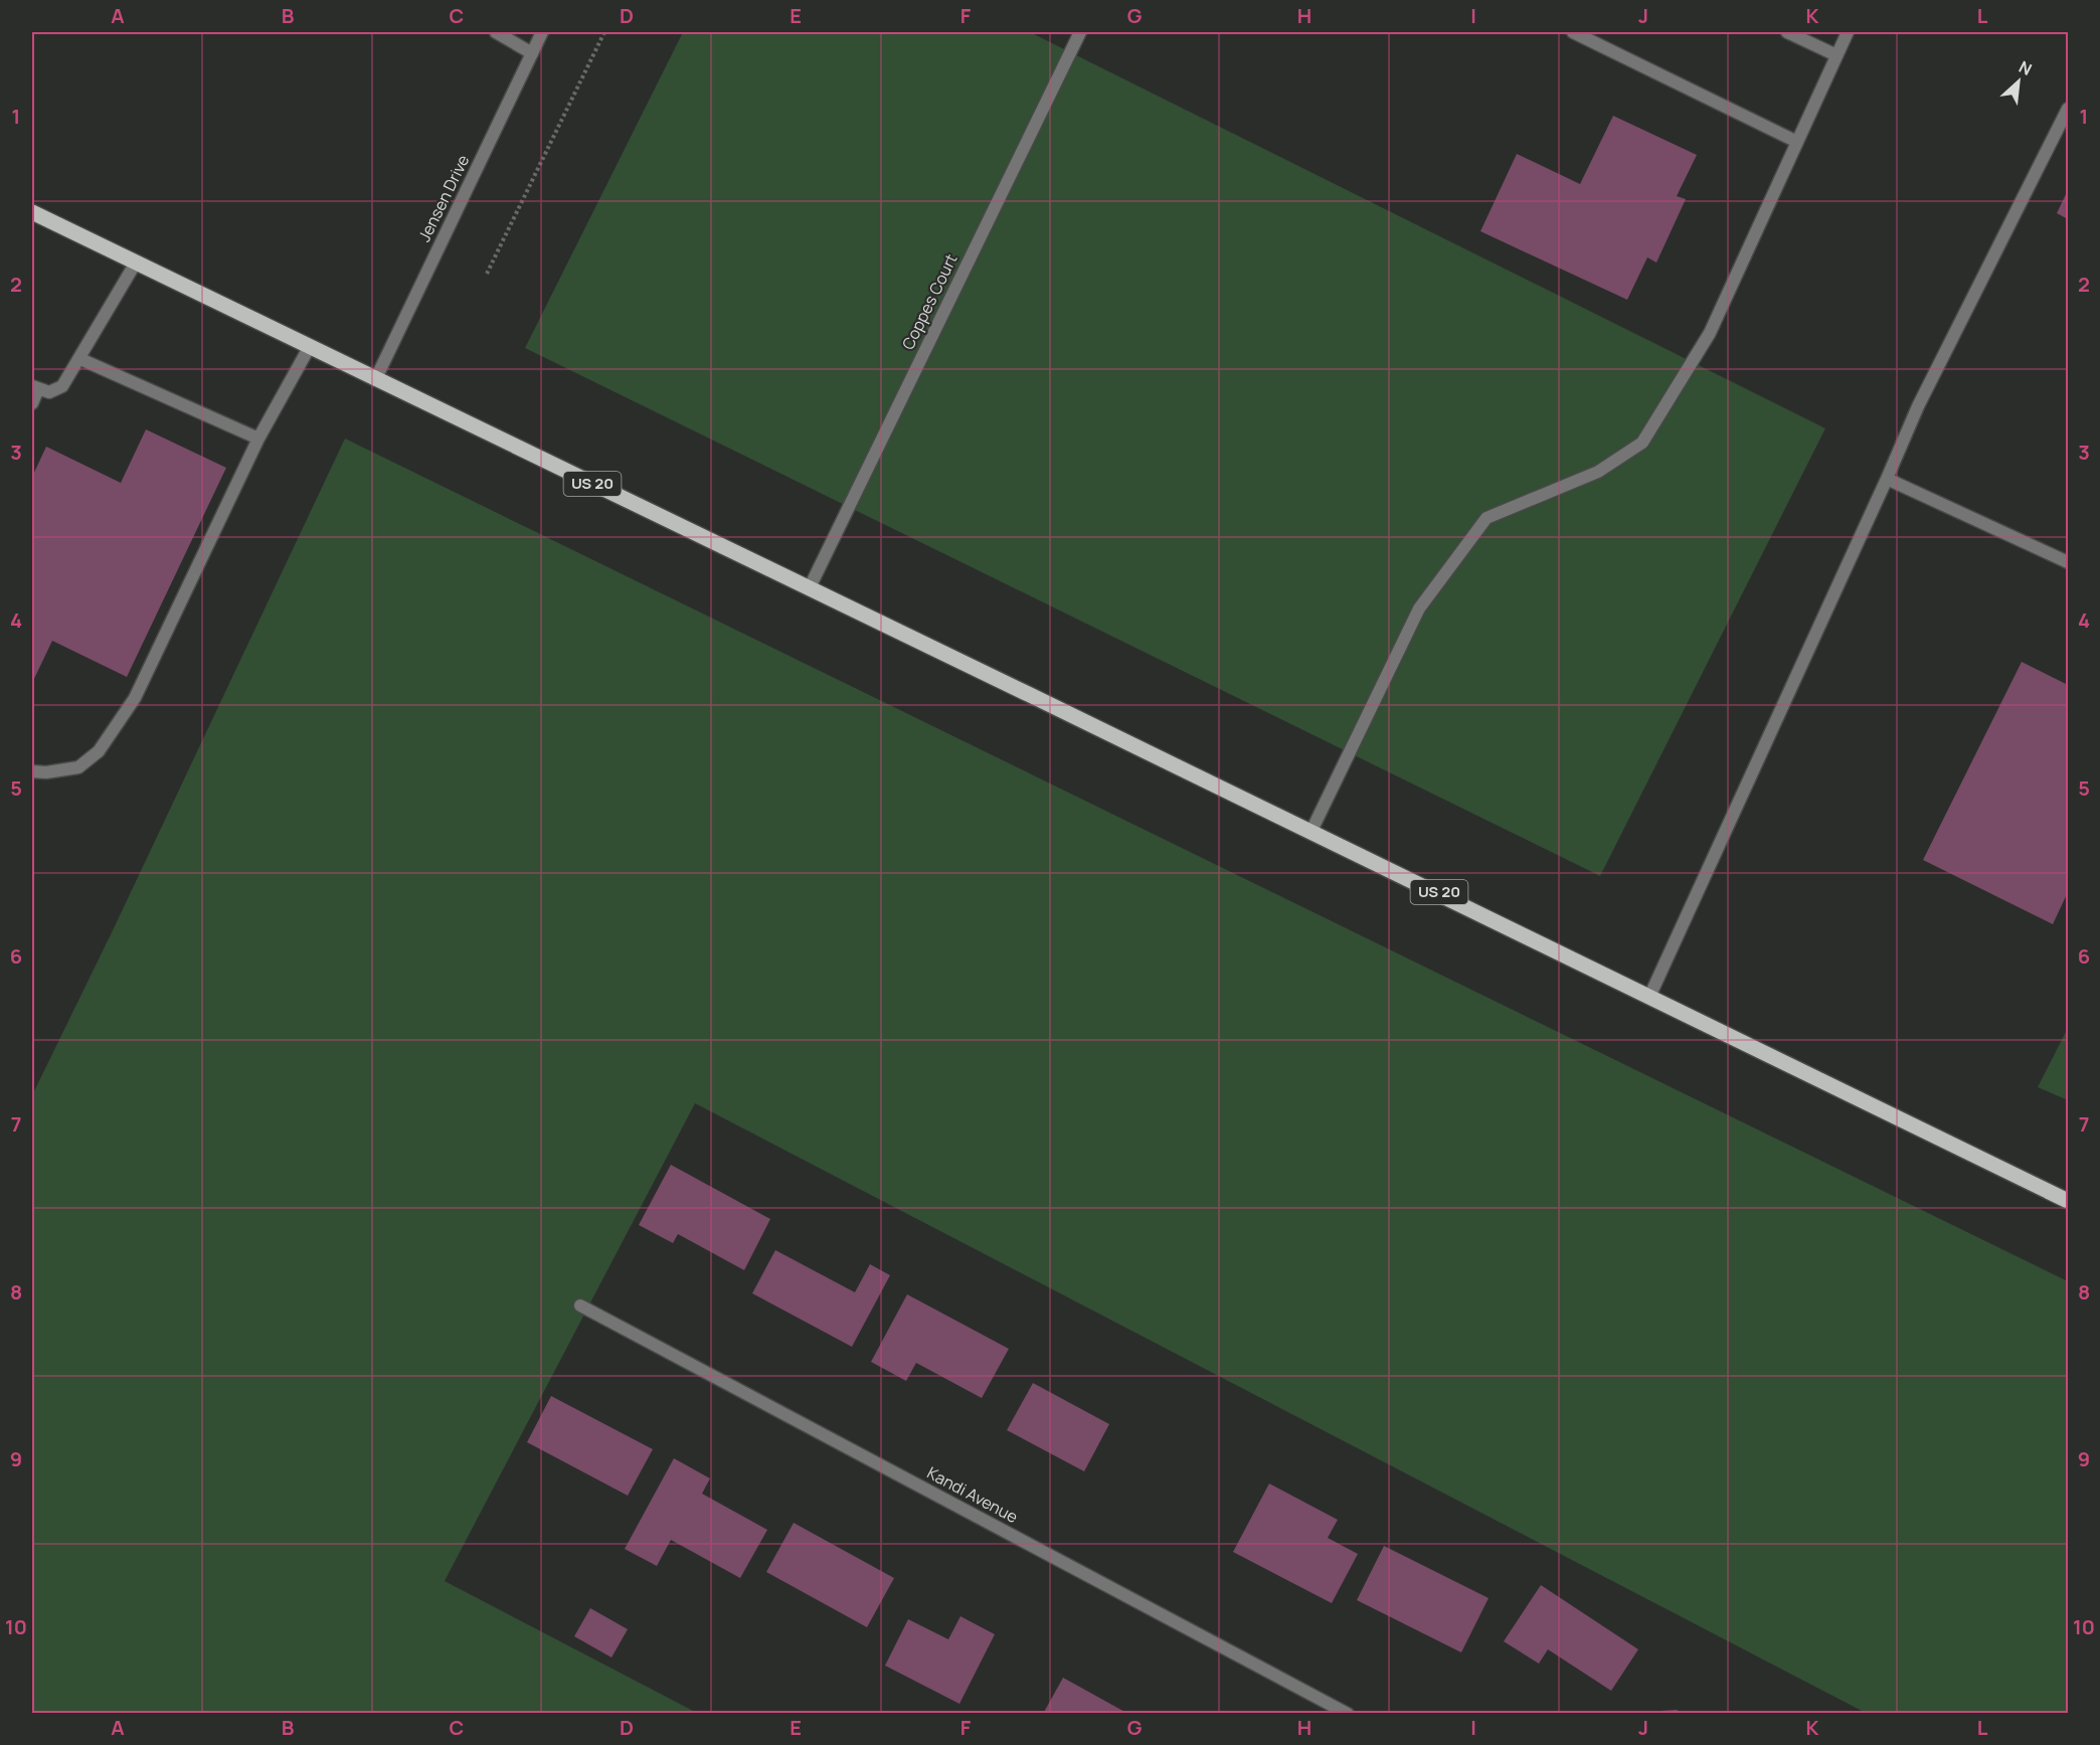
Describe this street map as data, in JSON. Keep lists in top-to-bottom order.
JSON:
{
  "streets": {
    "main road": ["US 20"],
    "street": ["Jensen Drive", "Coppes Court", "Kandi Avenue"]
  },
  "crossings": [
    ["Jensen Drive", "US 20"],
    ["Coppes Court", "US 20"]
  ],
  "north": "top right",
  "grid": {
    "columns": [
      "A",
      "B",
      "C",
      "D",
      "E",
      "F",
      "G",
      "H",
      "I",
      "J",
      "K",
      "L"
    ],
    "rows": [
      "1",
      "2",
      "3",
      "4",
      "5",
      "6",
      "7",
      "8",
      "9",
      "10"
    ]
  }
}
